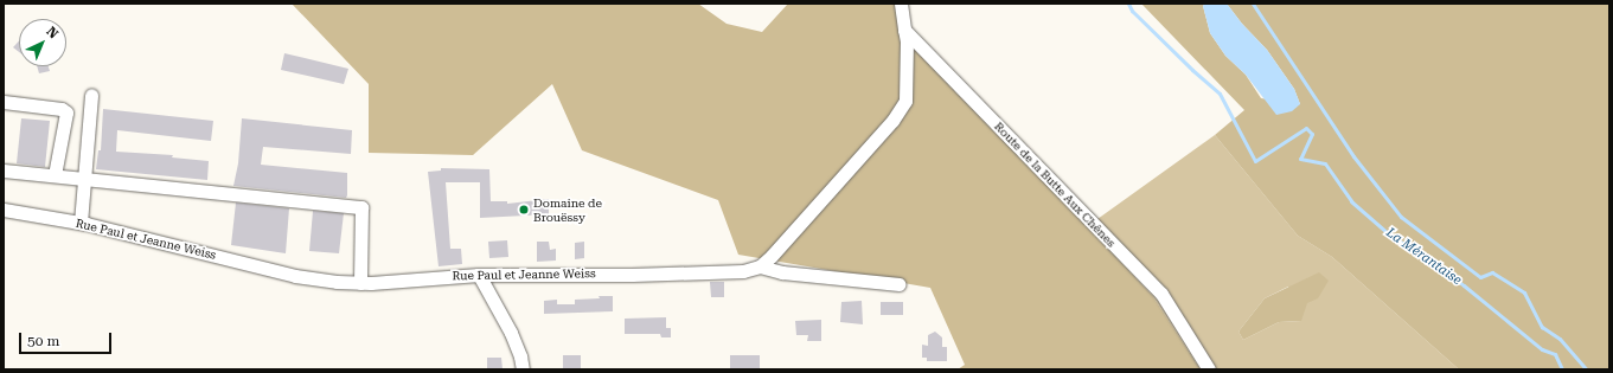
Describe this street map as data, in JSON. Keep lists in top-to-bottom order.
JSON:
{
  "streets": {
    "street": ["Route de la Butte Aux Chênes", "Rue Paul et Jeanne Weiss"]
  },
  "water": ["La Mérantaise"],
  "places": ["Domaine de Brouëssy"],
  "scale_bar": "50 m",
  "north": "top right"
}
